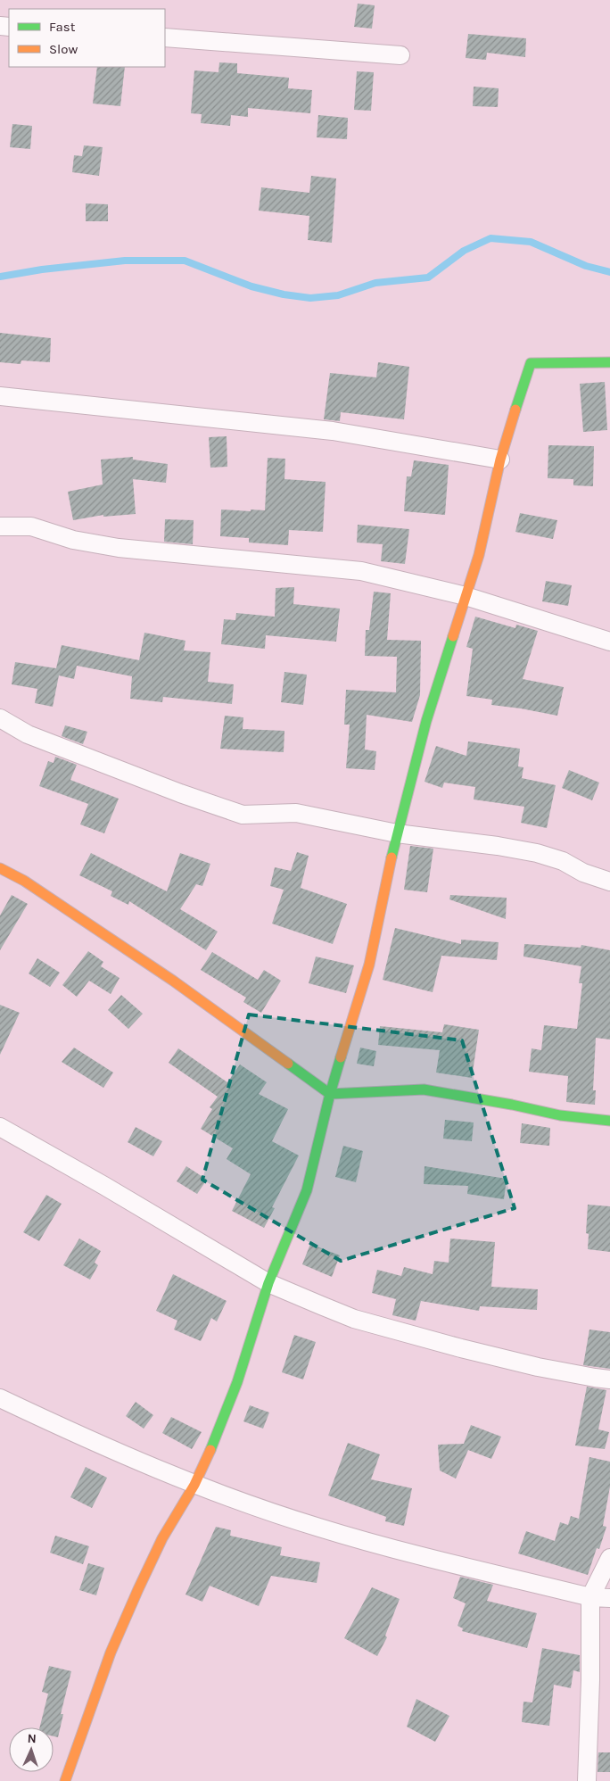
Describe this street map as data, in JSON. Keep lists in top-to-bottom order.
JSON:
{
  "legend": ["Fast", "Slow"],
  "north": "top"
}
